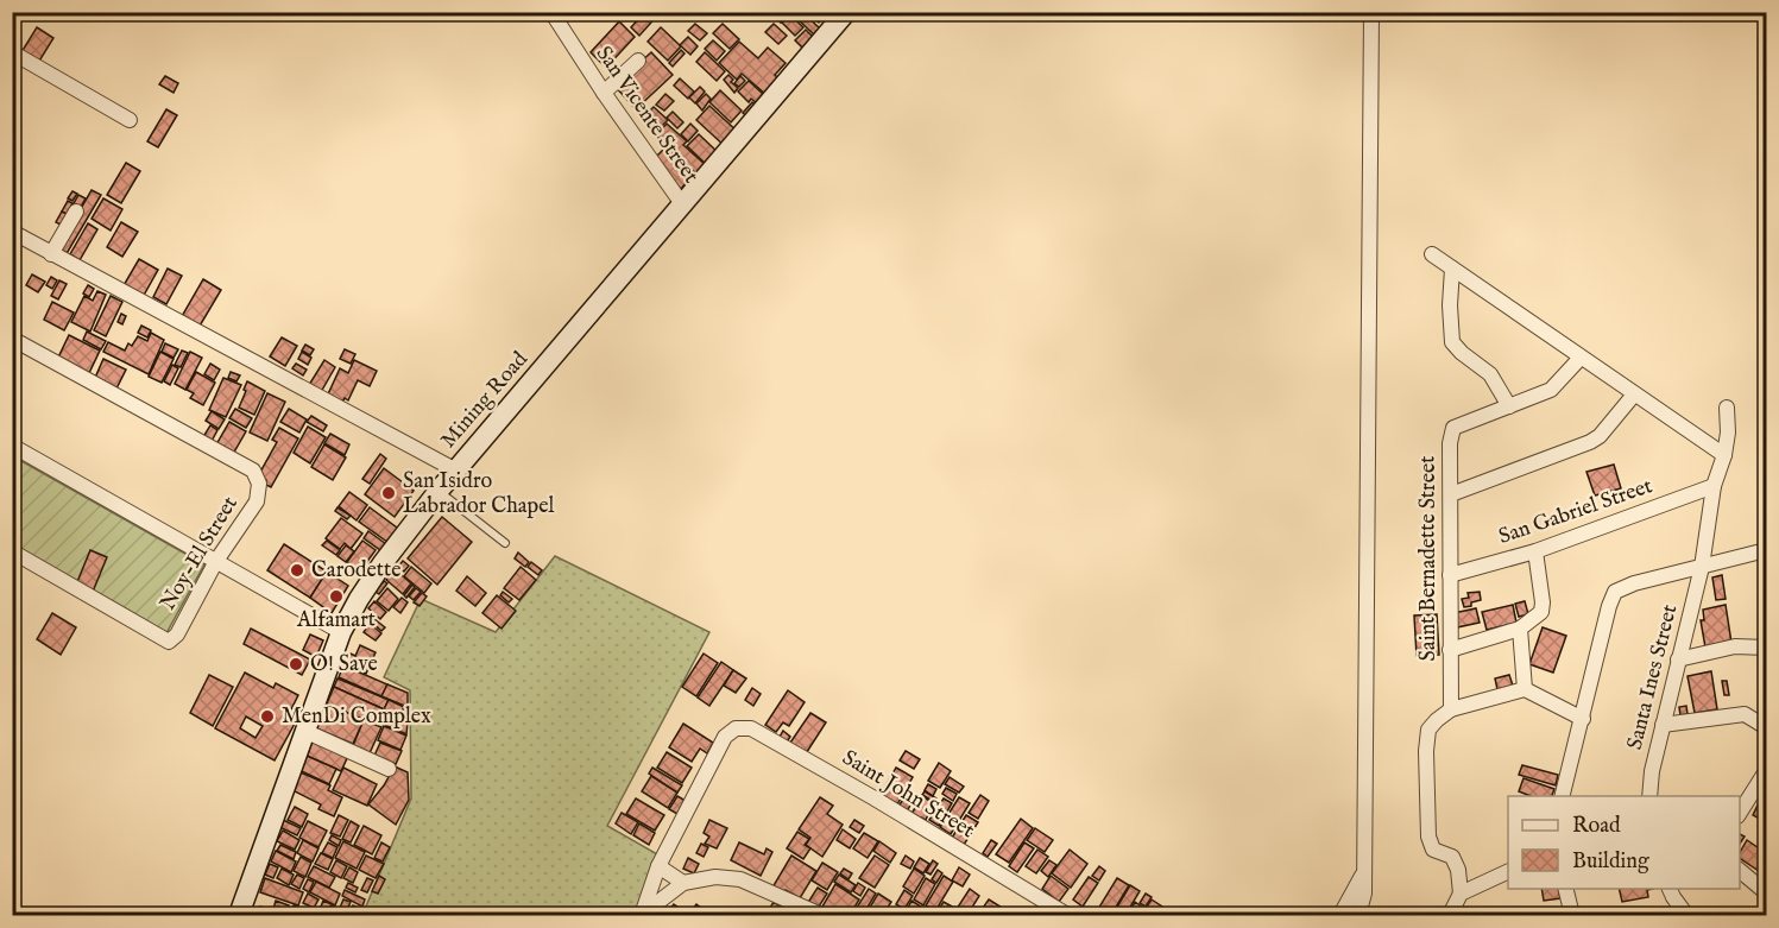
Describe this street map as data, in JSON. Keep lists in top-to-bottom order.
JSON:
{
  "streets": {
    "street": [
      "San Vicente Street",
      "Mining Road",
      "San Gabriel Street",
      "Noy-El Street",
      "Saint Bernadette Street",
      "Santa Ines Street",
      "Saint John Street"
    ]
  },
  "crossings": [
    ["San Vicente Street", "Mining Road"],
    ["San Gabriel Street", "Saint Bernadette Street"],
    ["San Gabriel Street", "Santa Ines Street"]
  ],
  "places": [
    "San Isidro Labrador Chapel",
    "Carodette",
    "Alfamart",
    "O! Save",
    "MenDi Complex"
  ],
  "legend": ["Road", "Building"]
}
